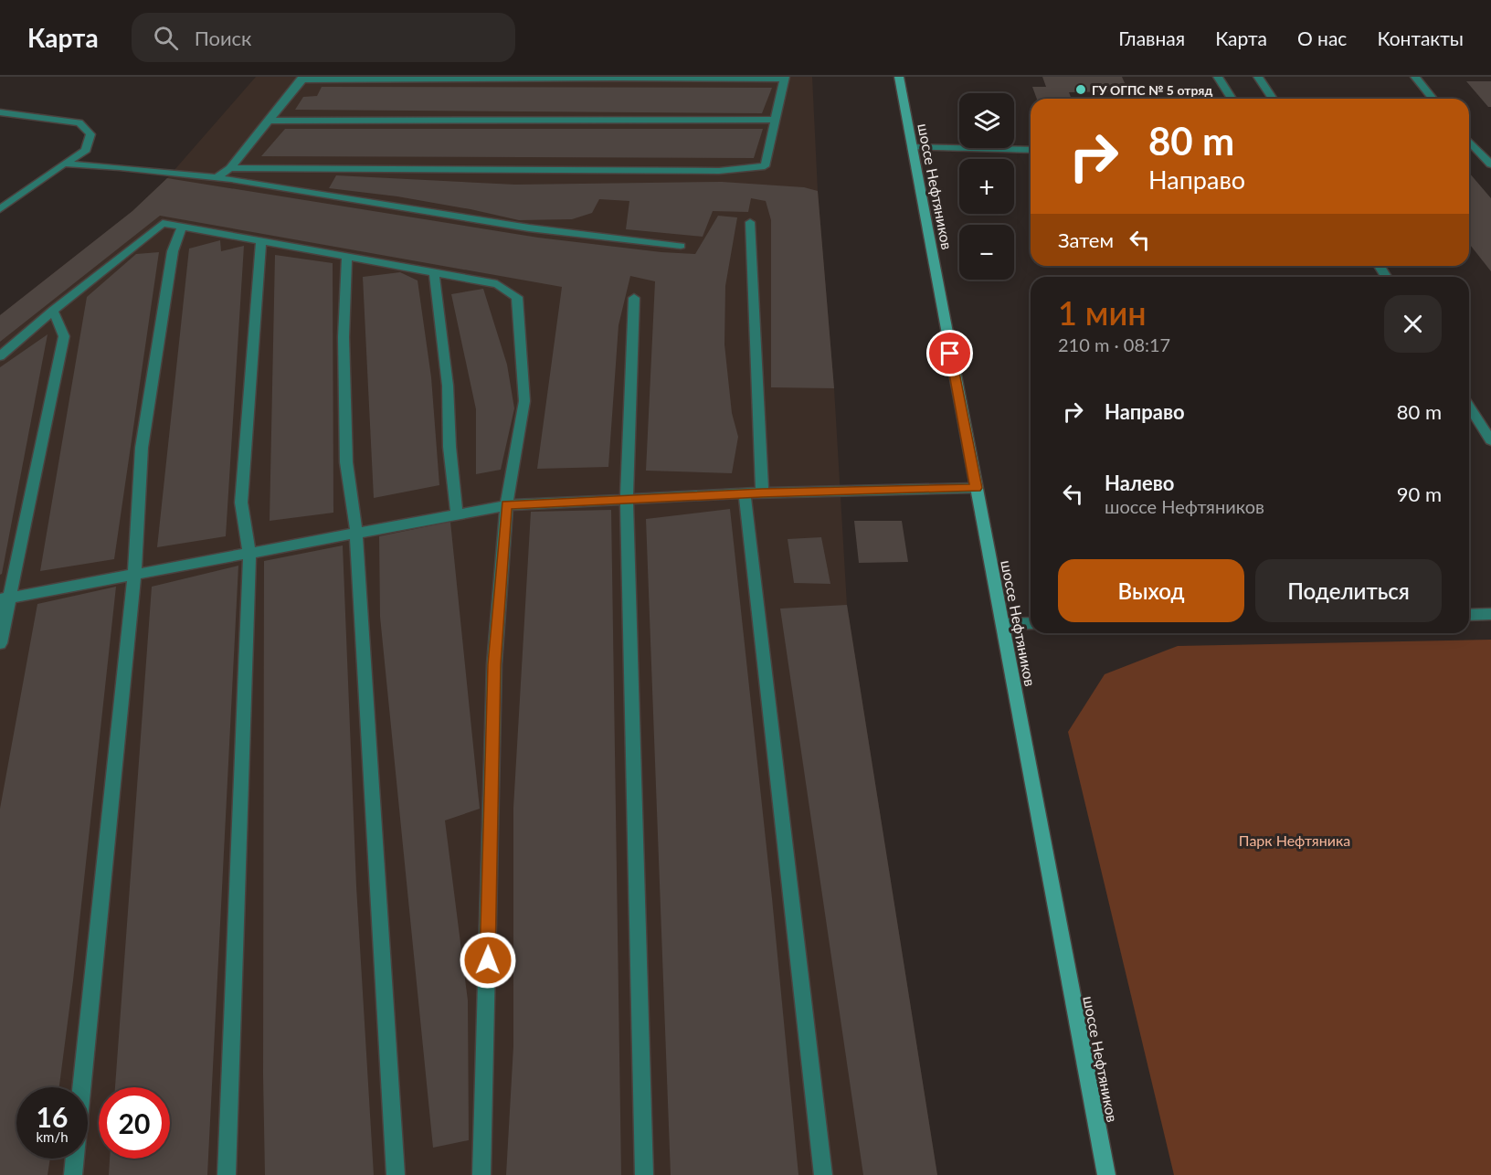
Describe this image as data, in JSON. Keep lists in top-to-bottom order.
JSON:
{
  "streets": {
    "main road": ["шоссе Нефтяников"]
  },
  "parks": ["Парк Нефтяника"],
  "places": ["ГУ ОГПС № 5 отряд"],
  "page": {
    "header": "Карта",
    "search": "Поиск",
    "nav": [
      "Главная",
      "Карта",
      "О нас",
      "Контакты"
    ],
    "map_buttons": ["+", "−"],
    "turn": ["80 m", "Направо"],
    "then": "Затем",
    "heading": ["1 мин", "210 m · 08:17"],
    "list": [
      {
        "name": "Направо",
        "value": "80 m"
      },
      {
        "name": "Налево",
        "note": "шоссе Нефтяников",
        "value": "90 m"
      }
    ],
    "buttons": ["Выход", "Поделиться"],
    "speed": "16 km/h",
    "limit": "20"
  }
}
